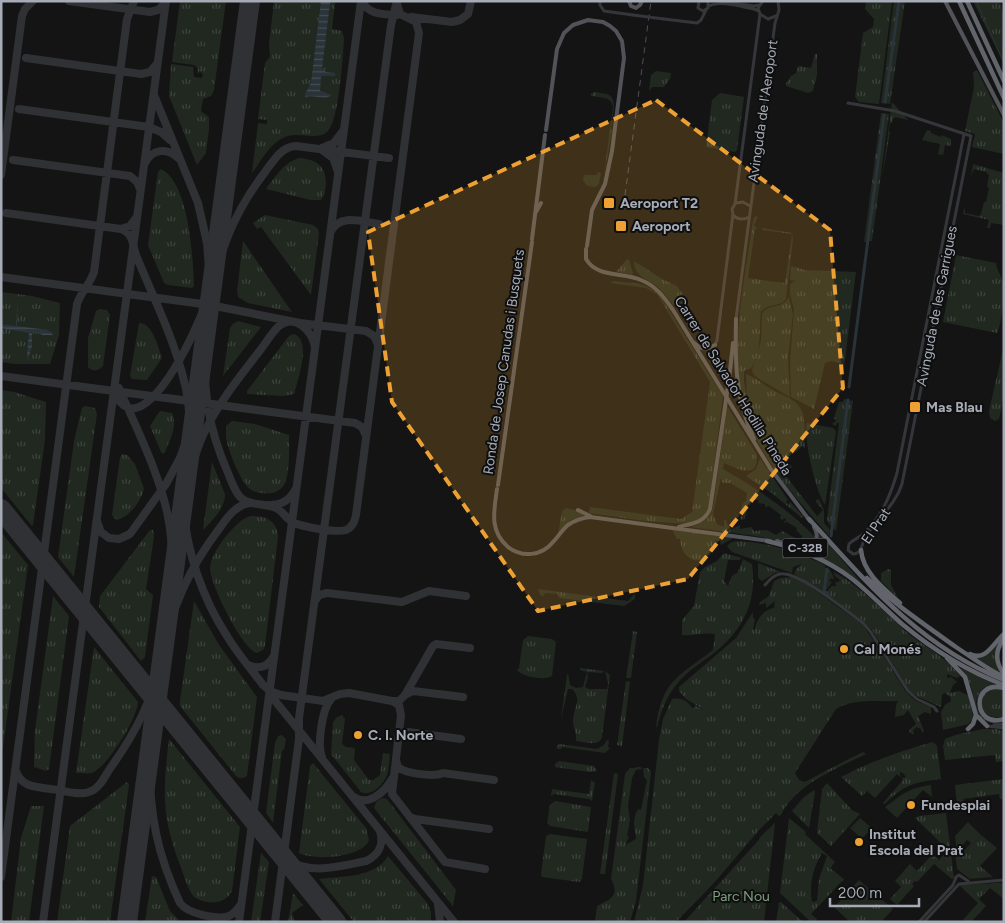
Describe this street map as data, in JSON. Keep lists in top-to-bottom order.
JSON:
{
  "streets": {
    "highway": ["C-32B"],
    "main road": ["Ronda de Josep Canudas i Busquets", "Carrer de Salvador Hedilla Pineda"],
    "street": ["Avinguda de l'Aeroport", "Avinguda de les Garrigues", "El Prat"]
  },
  "crossings": [
    ["Avinguda de les Garrigues", "El Prat"],
    ["Ronda de Josep Canudas i Busquets", "Carrer de Salvador Hedilla Pineda"],
    ["Ronda de Josep Canudas i Busquets", "C-32B"],
    ["Carrer de Salvador Hedilla Pineda", "C-32B"]
  ],
  "parks": ["Parc Nou"],
  "places": {
    "transit": ["Aeroport T2", "Aeroport", "Mas Blau"],
    "other": [
      "Cal Monés",
      "C. I. Norte",
      "Fundesplai",
      "Institut Escola del Prat"
    ]
  },
  "scale_bar": "200 m"
}
